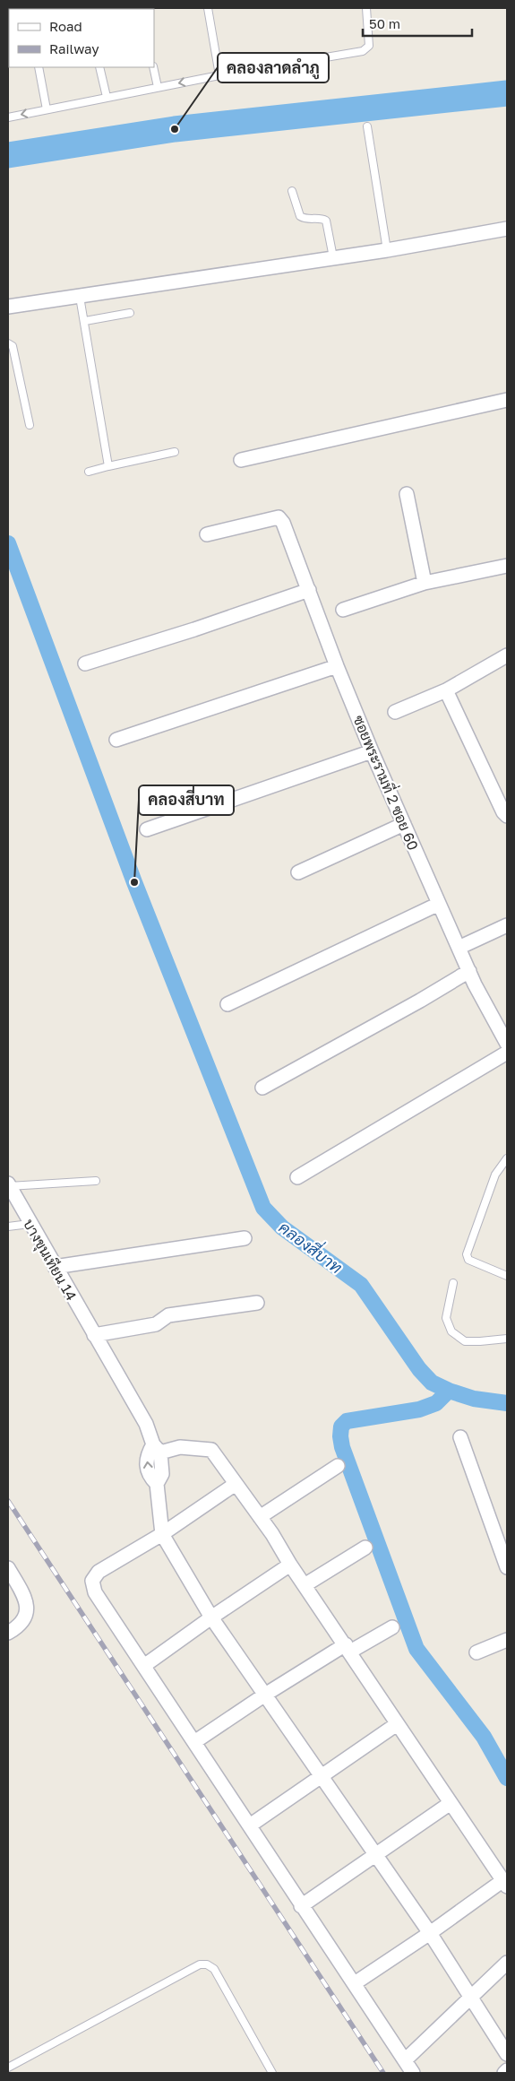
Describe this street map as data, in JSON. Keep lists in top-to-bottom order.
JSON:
{
  "streets": {
    "street": ["ซอยพระรามที่ 2 ซอย 60", "บางขุนเทียน 14"]
  },
  "water": ["คลองสี่บาท"],
  "places": ["คลองลาดลำภู", "คลองสี่บาท"],
  "legend": ["Road", "Railway"],
  "scale_bar": "50 m"
}
